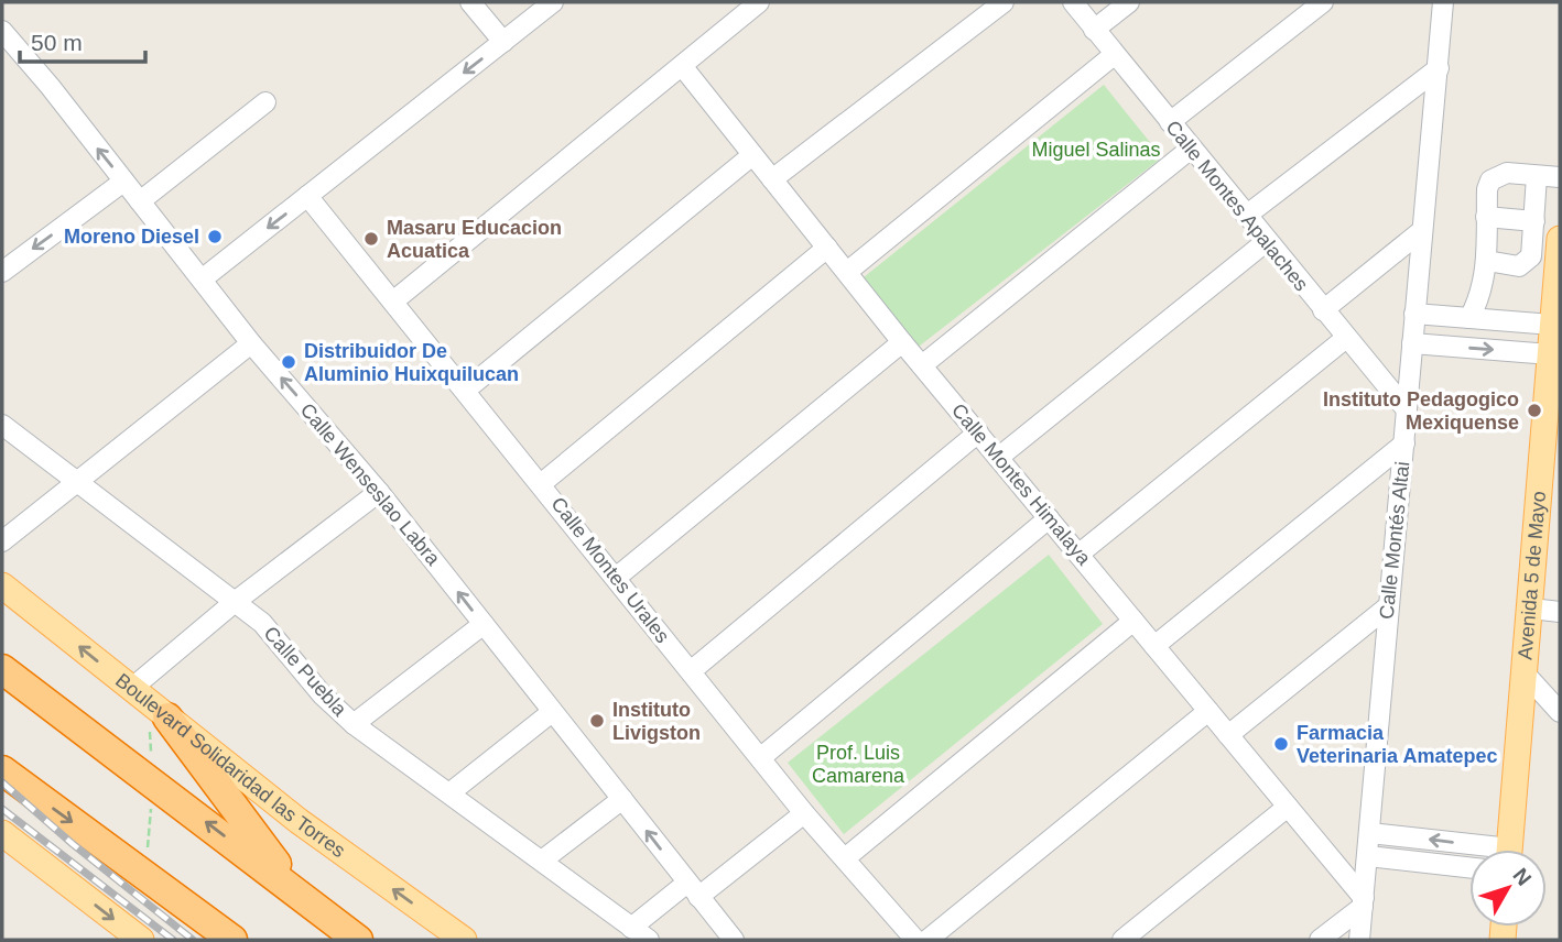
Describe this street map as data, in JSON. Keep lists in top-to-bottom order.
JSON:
{
  "streets": {
    "main road": ["Avenida 5 de Mayo", "Boulevard Solidaridad las Torres"],
    "street": [
      "Calle Montes Apalaches",
      "Calle Wenseslao Labra",
      "Calle Montes Himalaya",
      "Calle Montés Altai",
      "Calle Montes Urales",
      "Calle Puebla"
    ]
  },
  "crossings": [
    ["Calle Montes Apalaches", "Calle Montés Altai"],
    ["Calle Montes Himalaya", "Calle Montés Altai"]
  ],
  "one_way": ["Calle Wenseslao Labra"],
  "parks": ["Miguel Salinas", "Prof. Luis Camarena"],
  "places": [
    "Moreno Diesel",
    "Masaru Educacion Acuatica",
    "Distribuidor De Aluminio Huixquilucan",
    "Instituto Pedagogico Mexiquense",
    "Instituto Livigston",
    "Farmacia Veterinaria Amatepec"
  ],
  "scale_bar": "50 m",
  "north": "top right"
}
